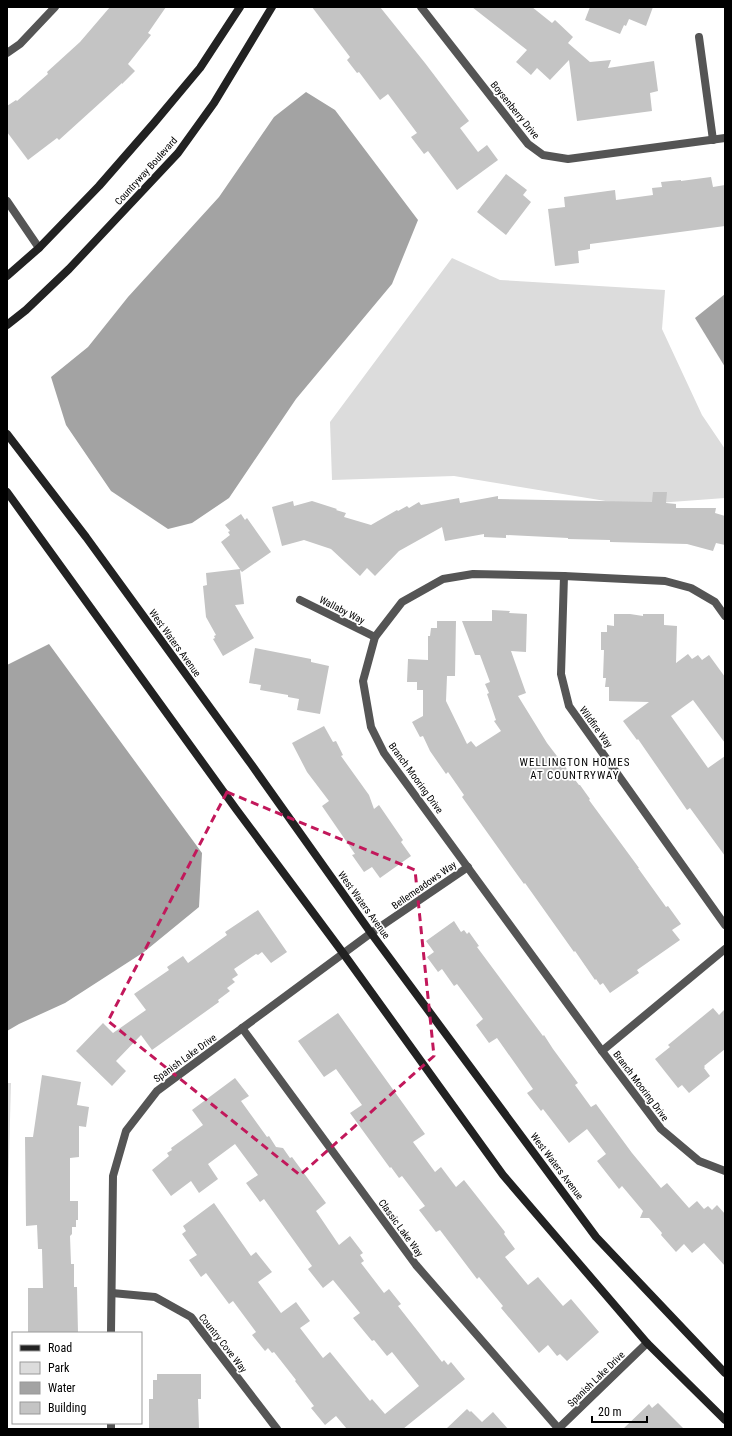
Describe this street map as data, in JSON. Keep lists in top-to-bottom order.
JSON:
{
  "streets": {
    "street": [
      "Boysenberry Drive",
      "Countryway Boulevard",
      "Wallaby Way",
      "West Waters Avenue",
      "Wildfire Way",
      "Branch Mooring Drive",
      "Bellemeadows Way",
      "Spanish Lake Drive",
      "Classic Lake Way",
      "Country Cove Way"
    ]
  },
  "crossings": [
    ["Wallaby Way", "Branch Mooring Drive"],
    ["West Waters Avenue", "Bellemeadows Way"],
    ["West Waters Avenue", "Spanish Lake Drive"],
    ["Wildfire Way", "Branch Mooring Drive"],
    ["Branch Mooring Drive", "Bellemeadows Way"],
    ["Bellemeadows Way", "Spanish Lake Drive"],
    ["Spanish Lake Drive", "Classic Lake Way"],
    ["Spanish Lake Drive", "Country Cove Way"]
  ],
  "districts": ["WELLINGTON HOMES AT COUNTRYWAY"],
  "legend": [
    "Road",
    "Park",
    "Water",
    "Building"
  ],
  "scale_bar": "20 m"
}
